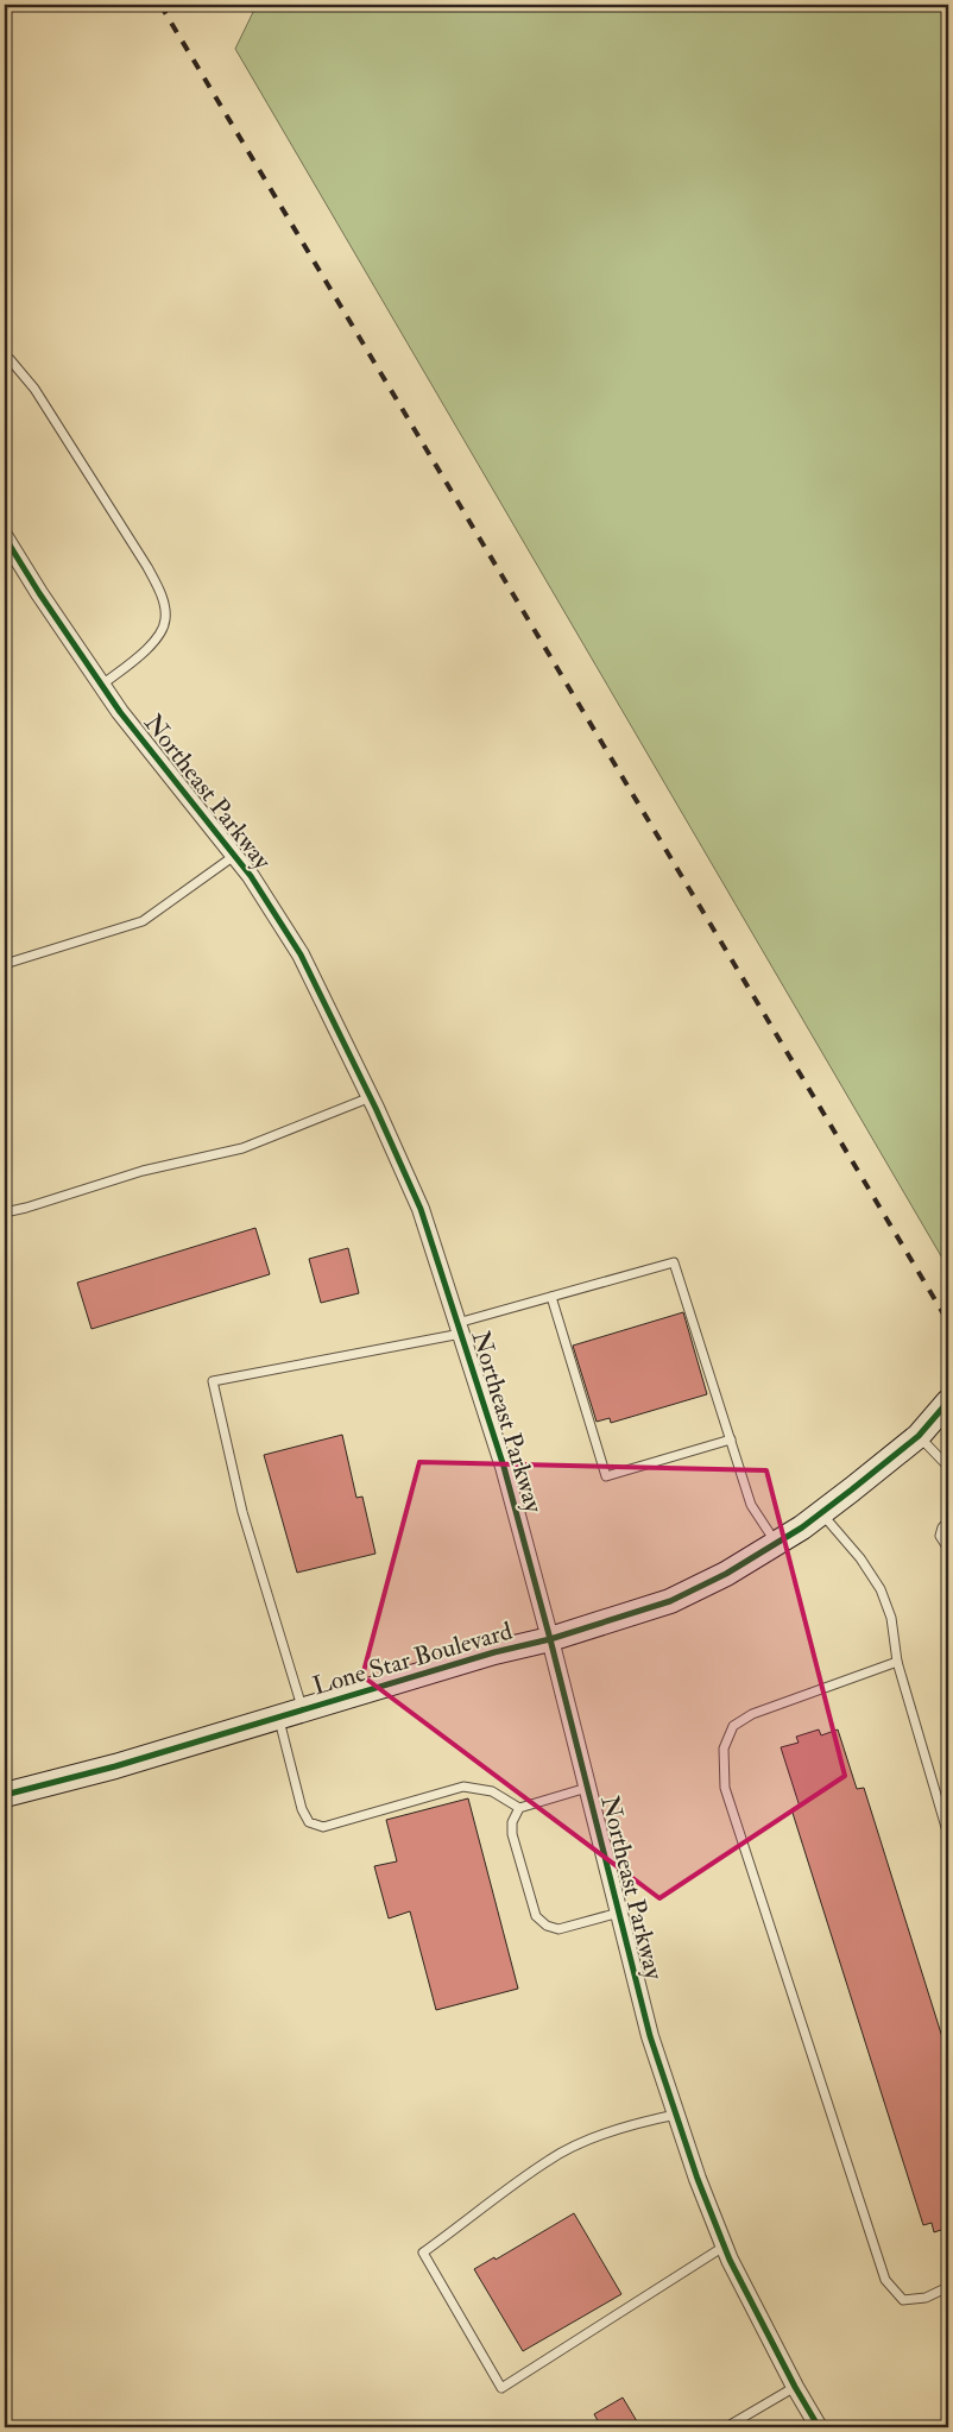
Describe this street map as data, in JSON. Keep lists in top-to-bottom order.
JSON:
{
  "streets": {
    "street": ["Northeast Parkway", "Lone Star Boulevard"]
  },
  "crossings": [
    ["Northeast Parkway", "Lone Star Boulevard"]
  ]
}
